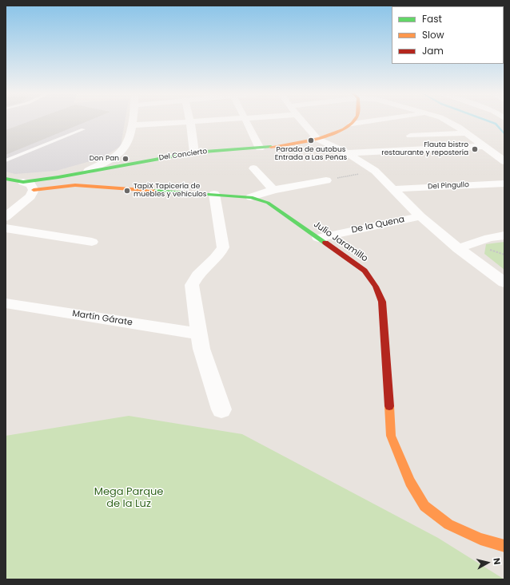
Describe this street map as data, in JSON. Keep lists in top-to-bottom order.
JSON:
{
  "streets": {
    "street": [
      "Del Concierto",
      "Del Pingullo",
      "De la Quena",
      "Julio Jaramillo",
      "Martín Gárate"
    ]
  },
  "crossings": [
    ["De la Quena", "Julio Jaramillo"]
  ],
  "parks": ["Mega Parque de la Luz"],
  "places": [
    "Parada de autobus Entrada a Las Peñas",
    "Flauta bistro restaurante y repostería",
    "Don Pan",
    "TapiX Tapicería de muebles y vehículos"
  ],
  "legend": ["Fast", "Slow", "Jam"],
  "north": "right"
}
